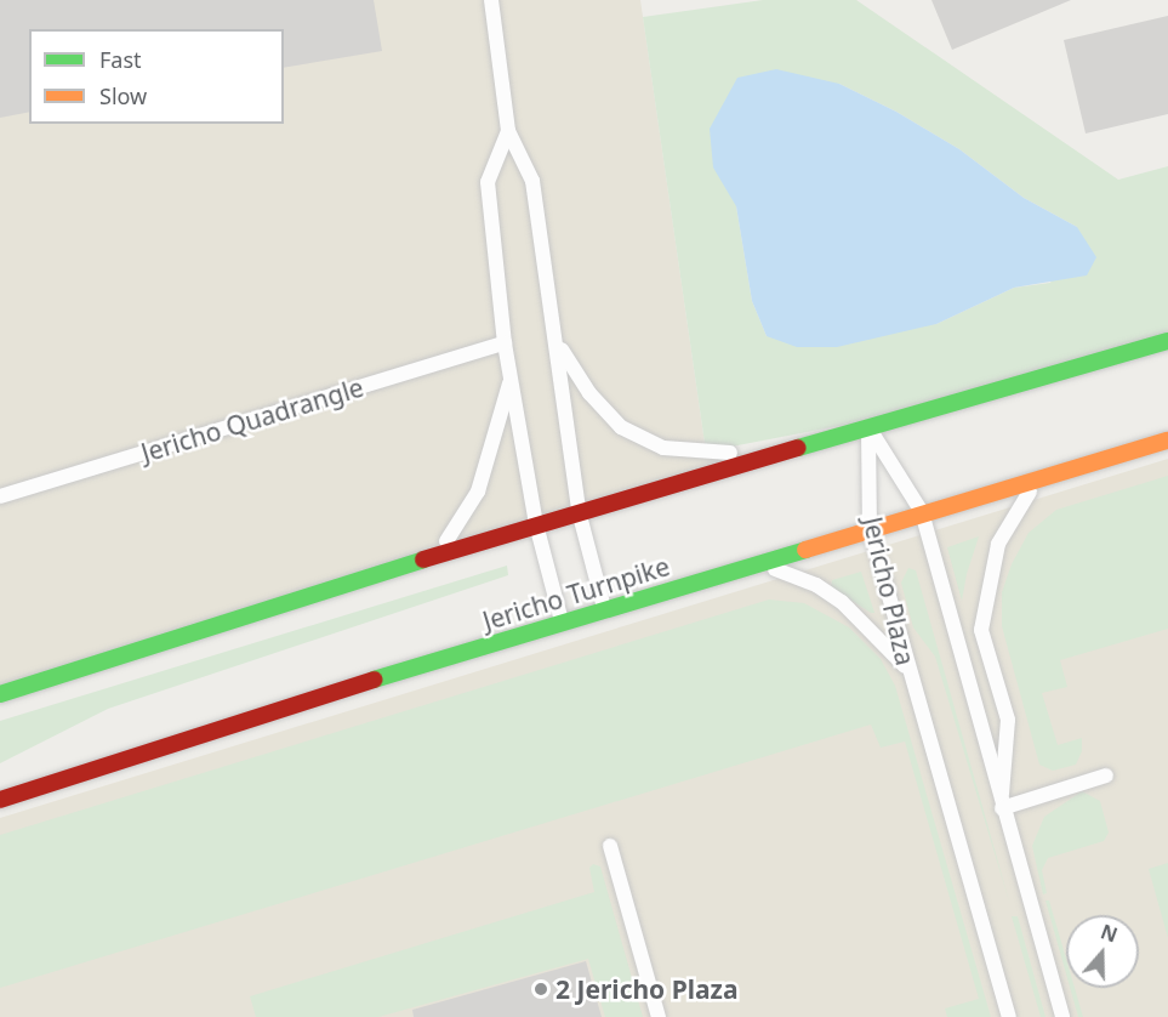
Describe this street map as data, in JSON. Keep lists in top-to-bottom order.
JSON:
{
  "streets": {
    "main road": ["Jericho Turnpike"],
    "lane": ["Jericho Quadrangle", "Jericho Plaza"]
  },
  "crossings": [
    ["Jericho Plaza", "Jericho Turnpike"]
  ],
  "places": ["2 Jericho Plaza"],
  "legend": ["Fast", "Slow"],
  "north": "top"
}
